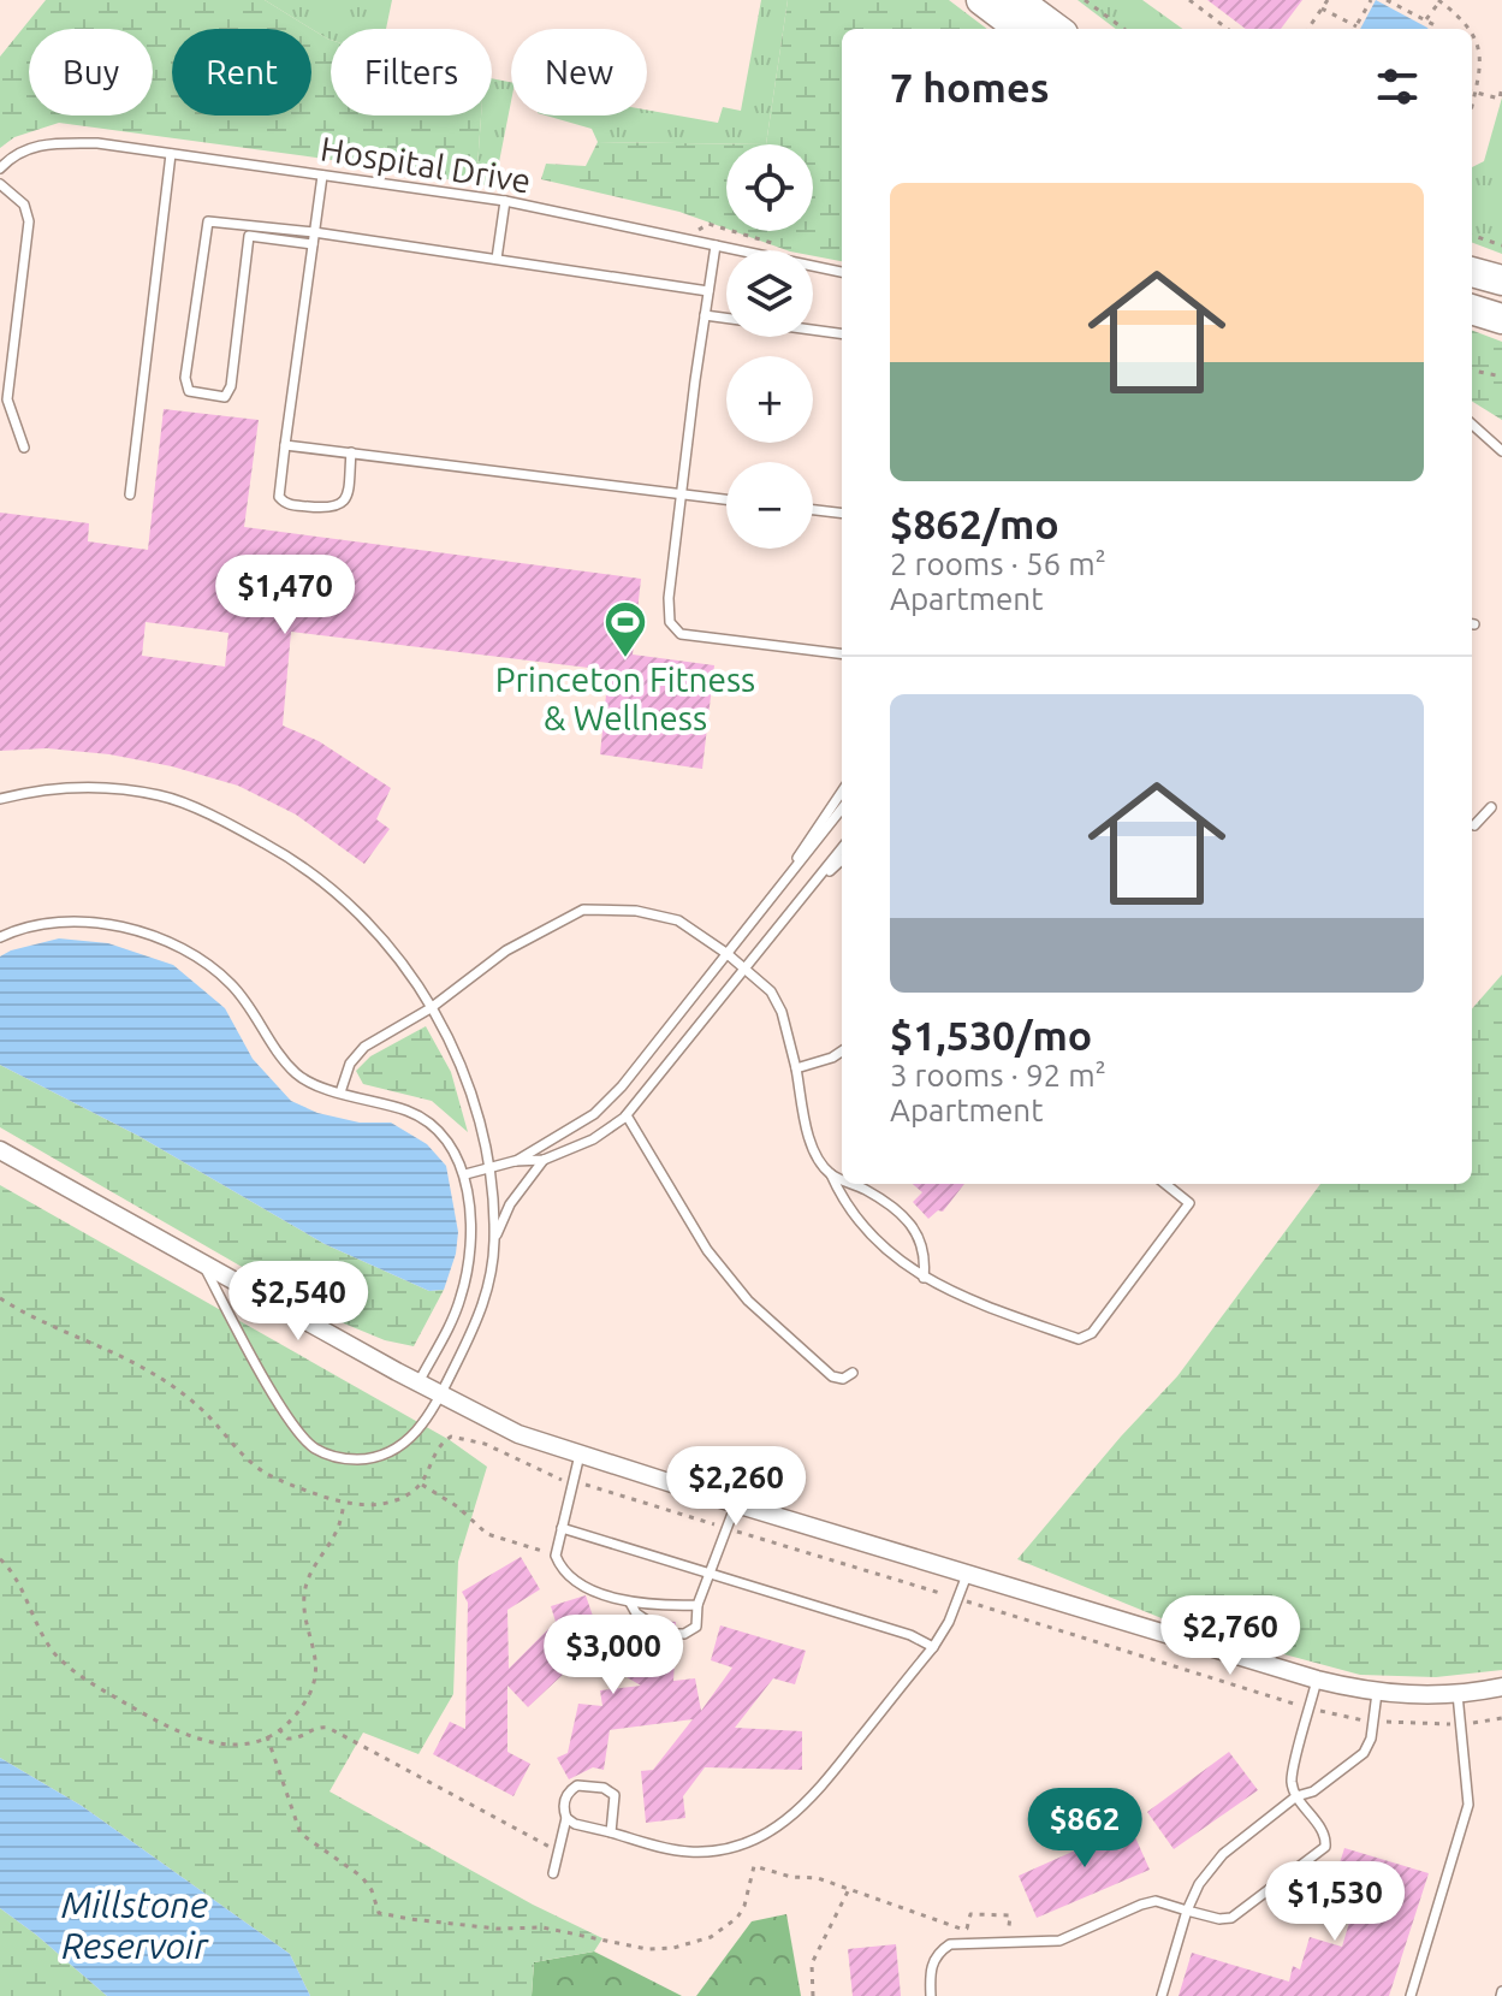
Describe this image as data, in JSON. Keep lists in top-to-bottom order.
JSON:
{
  "streets": {
    "lane": ["Hospital Drive"]
  },
  "water": ["Millstone Reservoir"],
  "places": {
    "sports": ["Princeton Fitness & Wellness"]
  },
  "page": {
    "chip": [
      "Buy",
      "Rent",
      "Filters",
      "New"
    ],
    "heading": "7 homes",
    "map_buttons": ["+", "−"],
    "list": [
      {
        "name": "$862/mo",
        "note": "2 rooms · 56 m² · Apartment"
      },
      {
        "name": "$1,530/mo",
        "note": "3 rooms · 92 m² · Apartment"
      }
    ],
    "price": [
      "$1,470",
      "$2,540",
      "$2,260",
      "$2,760",
      "$3,000",
      "$862",
      "$1,530"
    ]
  }
}
